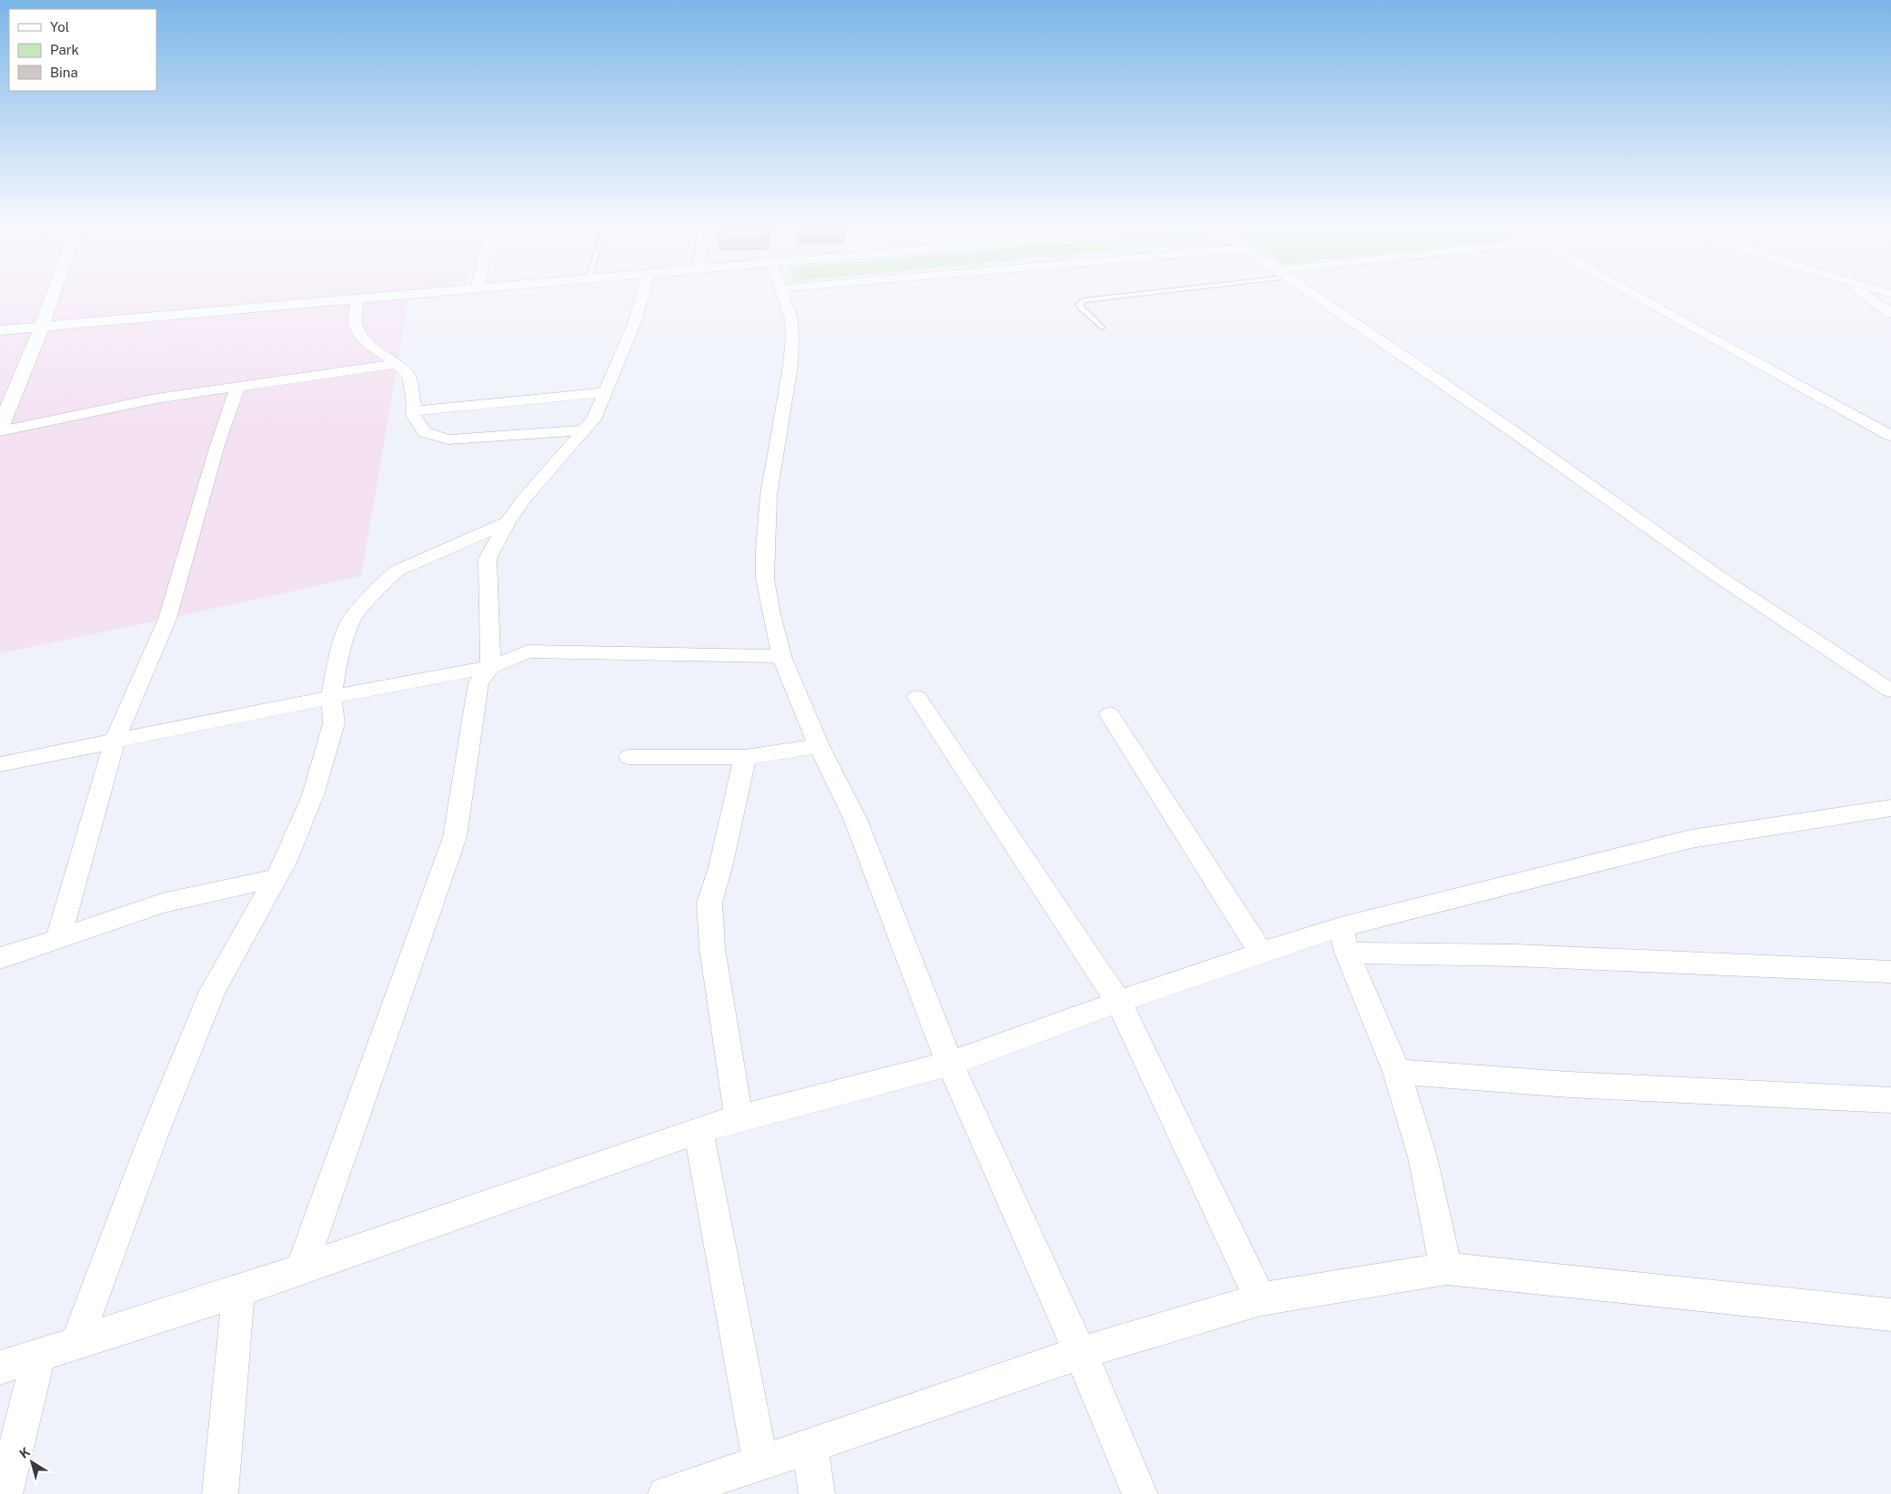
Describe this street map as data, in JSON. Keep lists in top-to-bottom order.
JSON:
{
  "legend": ["Yol", "Park", "Bina"],
  "north": "top left"
}
